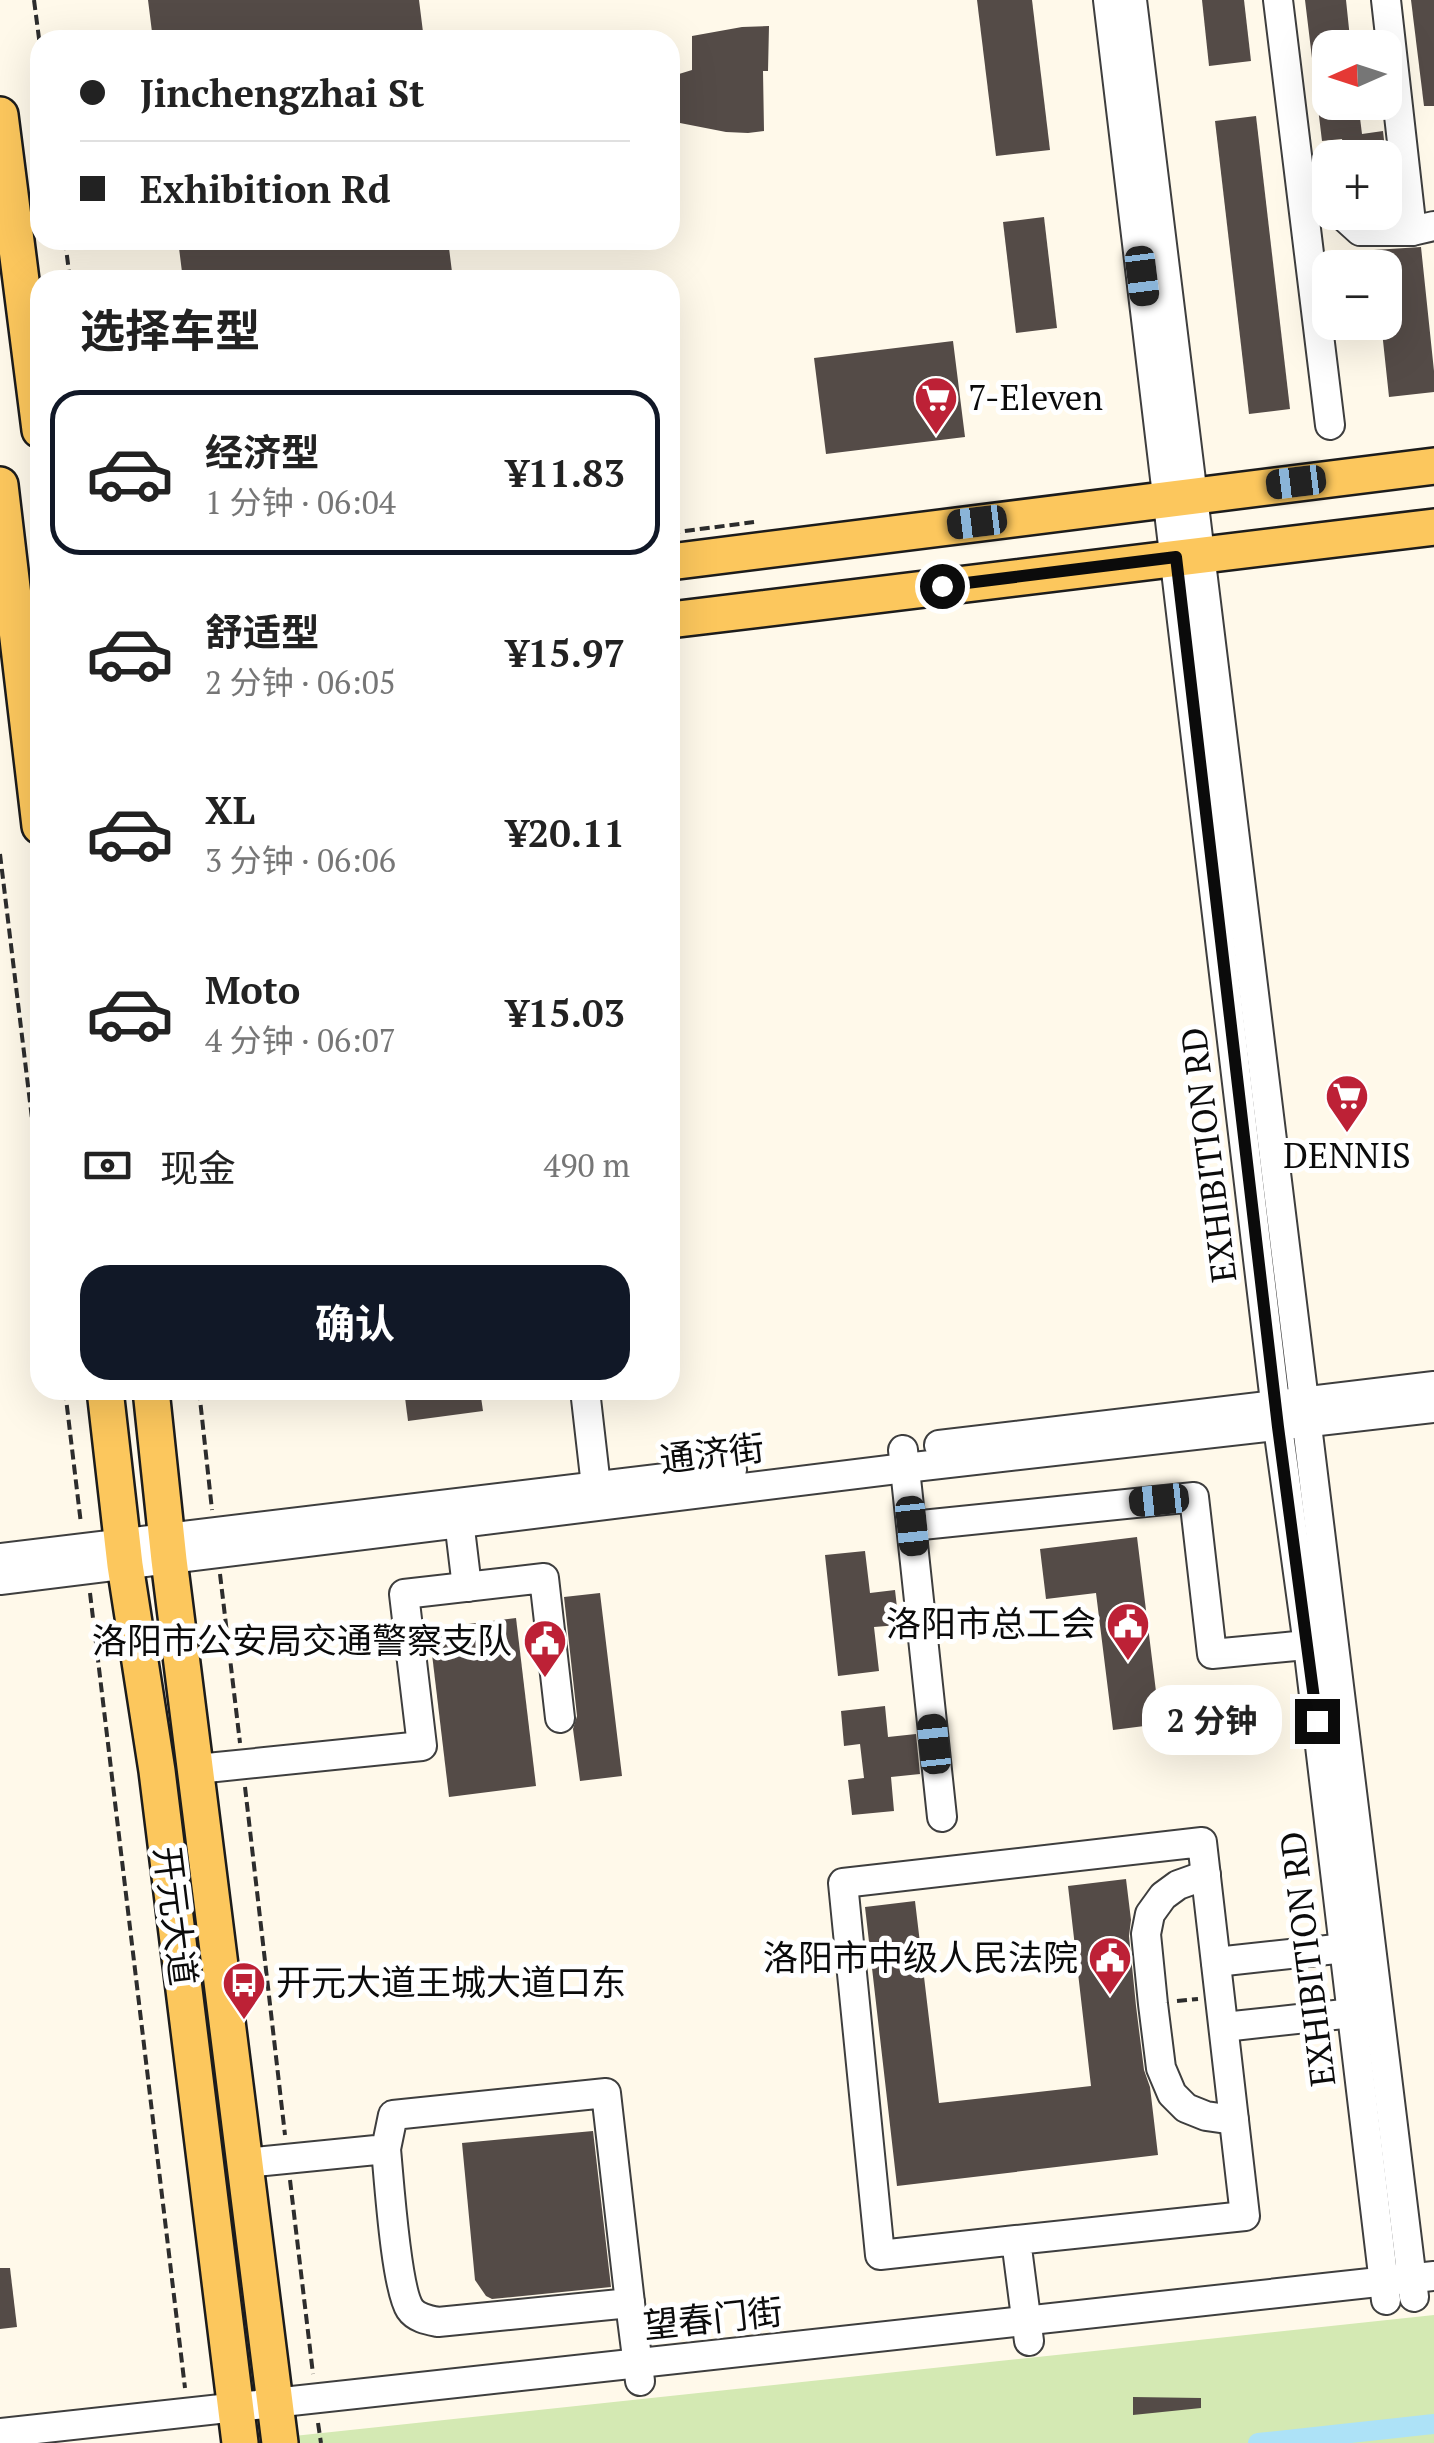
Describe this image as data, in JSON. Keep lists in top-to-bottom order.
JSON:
{
  "streets": {
    "main road": ["开元大道"],
    "street": ["EXHIBITION RD", "通济街", "望春门街"]
  },
  "crossings": [
    ["EXHIBITION RD", "通济街"],
    ["EXHIBITION RD", "望春门街"],
    ["通济街", "开元大道"],
    ["开元大道", "望春门街"]
  ],
  "places": {
    "supermarket": ["7-Eleven", "DENNIS"],
    "public building": ["洛阳市总工会", "洛阳市公安局交通警察支队", "洛阳市中级人民法院"],
    "bus stop": ["开元大道王城大道口东"]
  },
  "north": "left",
  "page": {
    "map_buttons": ["+", "−"],
    "banner": ["Jinchengzhai St", "Exhibition Rd"],
    "heading": "选择车型",
    "list": [
      {
        "name": "经济型",
        "note": "1 分钟 · 06:04",
        "value": "¥11.83"
      },
      {
        "name": "舒适型",
        "note": "2 分钟 · 06:05",
        "value": "¥15.97"
      },
      {
        "name": "XL",
        "note": "3 分钟 · 06:06",
        "value": "¥20.11"
      },
      {
        "name": "Moto",
        "note": "4 分钟 · 06:07",
        "value": "¥15.03"
      }
    ],
    "pay": ["现金", "490 m"],
    "buttons": "确认",
    "bubble": "2 分钟"
  }
}
